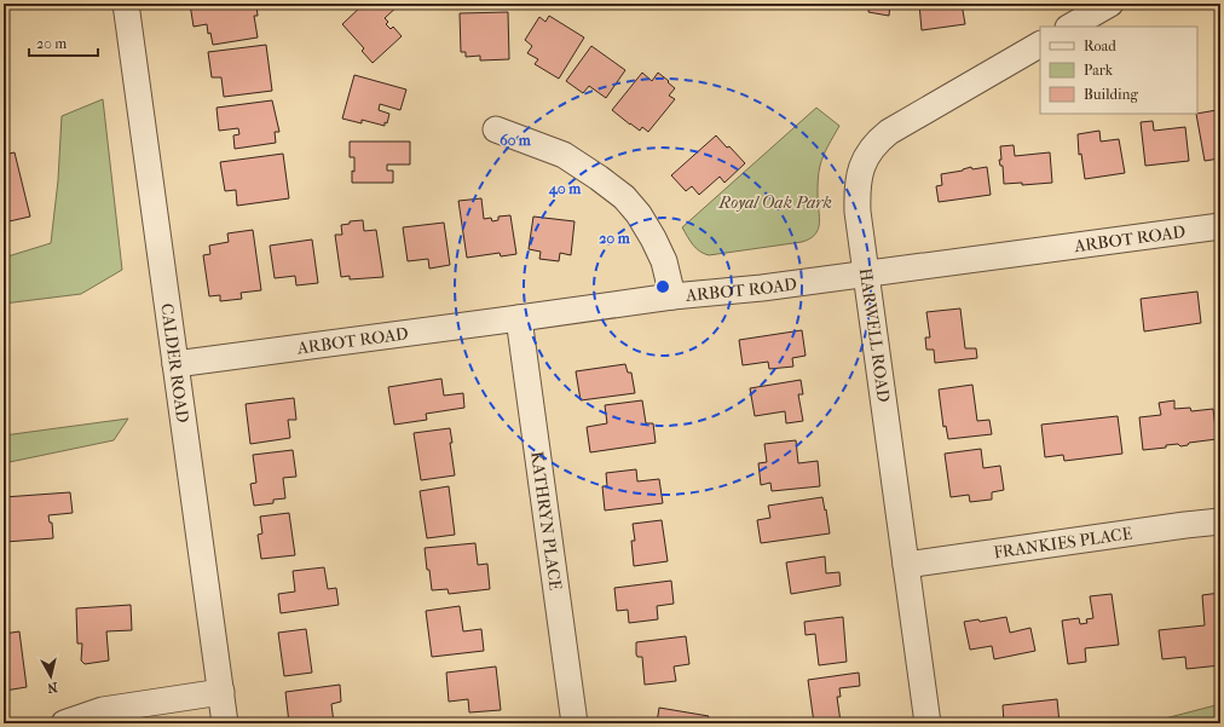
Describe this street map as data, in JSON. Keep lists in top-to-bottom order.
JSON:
{
  "streets": {
    "street": [
      "ARBOT ROAD",
      "HARWELL ROAD",
      "CALDER ROAD",
      "KATHRYN PLACE",
      "FRANKIES PLACE"
    ]
  },
  "crossings": [
    ["ARBOT ROAD", "HARWELL ROAD"],
    ["ARBOT ROAD", "CALDER ROAD"],
    ["ARBOT ROAD", "KATHRYN PLACE"],
    ["HARWELL ROAD", "FRANKIES PLACE"]
  ],
  "parks": ["Royal Oak Park"],
  "legend": ["Road", "Park", "Building"],
  "scale_bar": "20 m",
  "north": "bottom",
  "rings": ["60 m", "40 m", "20 m"]
}
